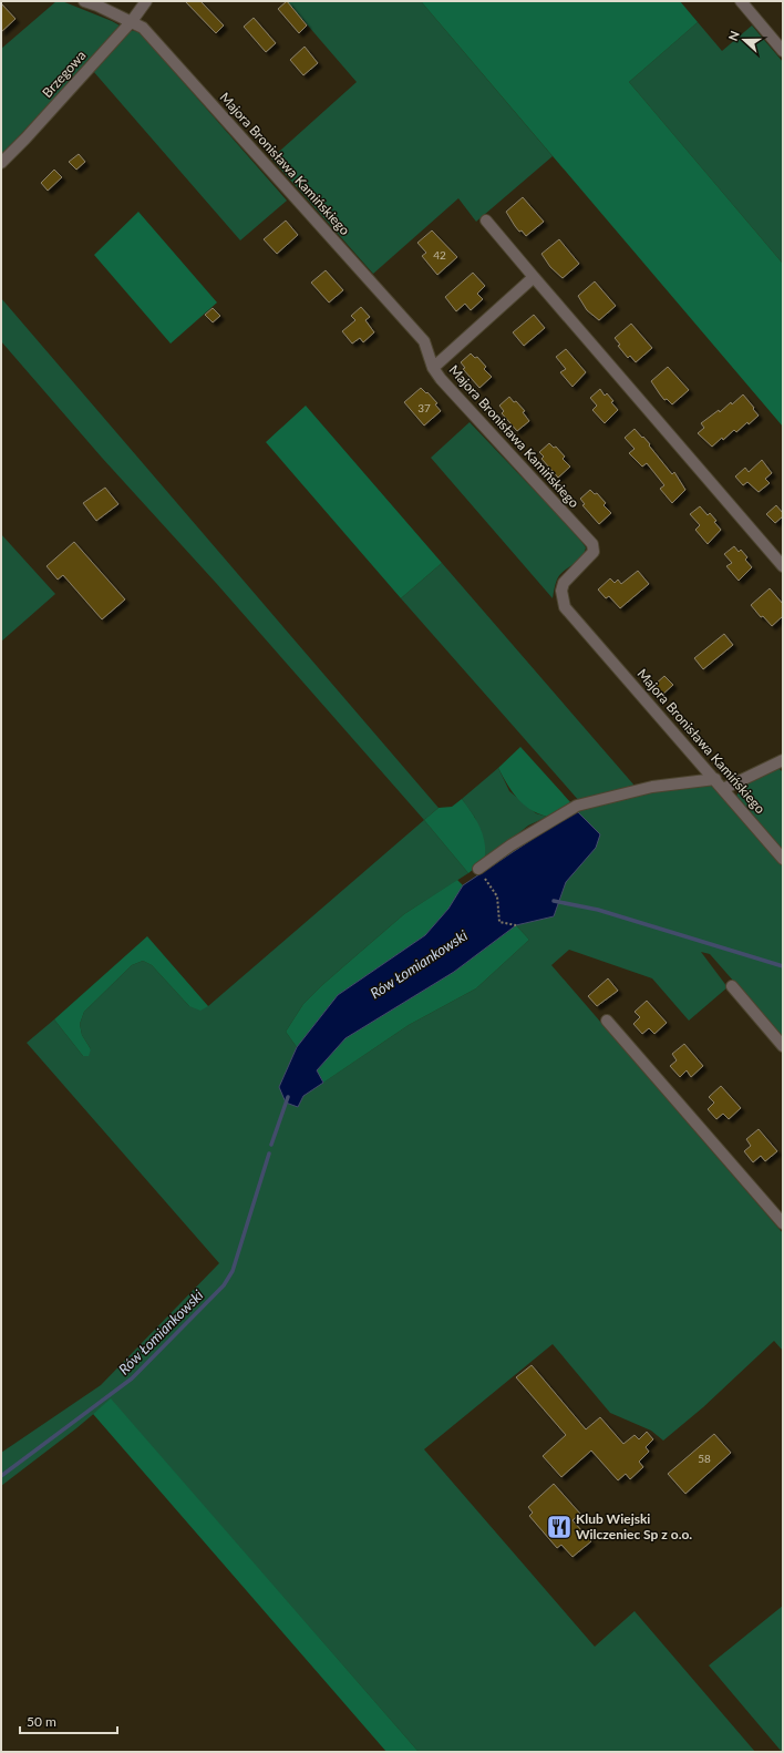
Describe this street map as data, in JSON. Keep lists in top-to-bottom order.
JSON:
{
  "streets": {
    "street": ["Brzegowa", "Majora Bronisława Kamińskiego"]
  },
  "crossings": [
    ["Brzegowa", "Majora Bronisława Kamińskiego"]
  ],
  "water": ["Rów Łomiankowski"],
  "places": {
    "restaurant": ["Klub Wiejski Wilczeniec Sp z o.o."]
  },
  "house_numbers": ["42", "37", "58"],
  "scale_bar": "50 m",
  "north": "left"
}
